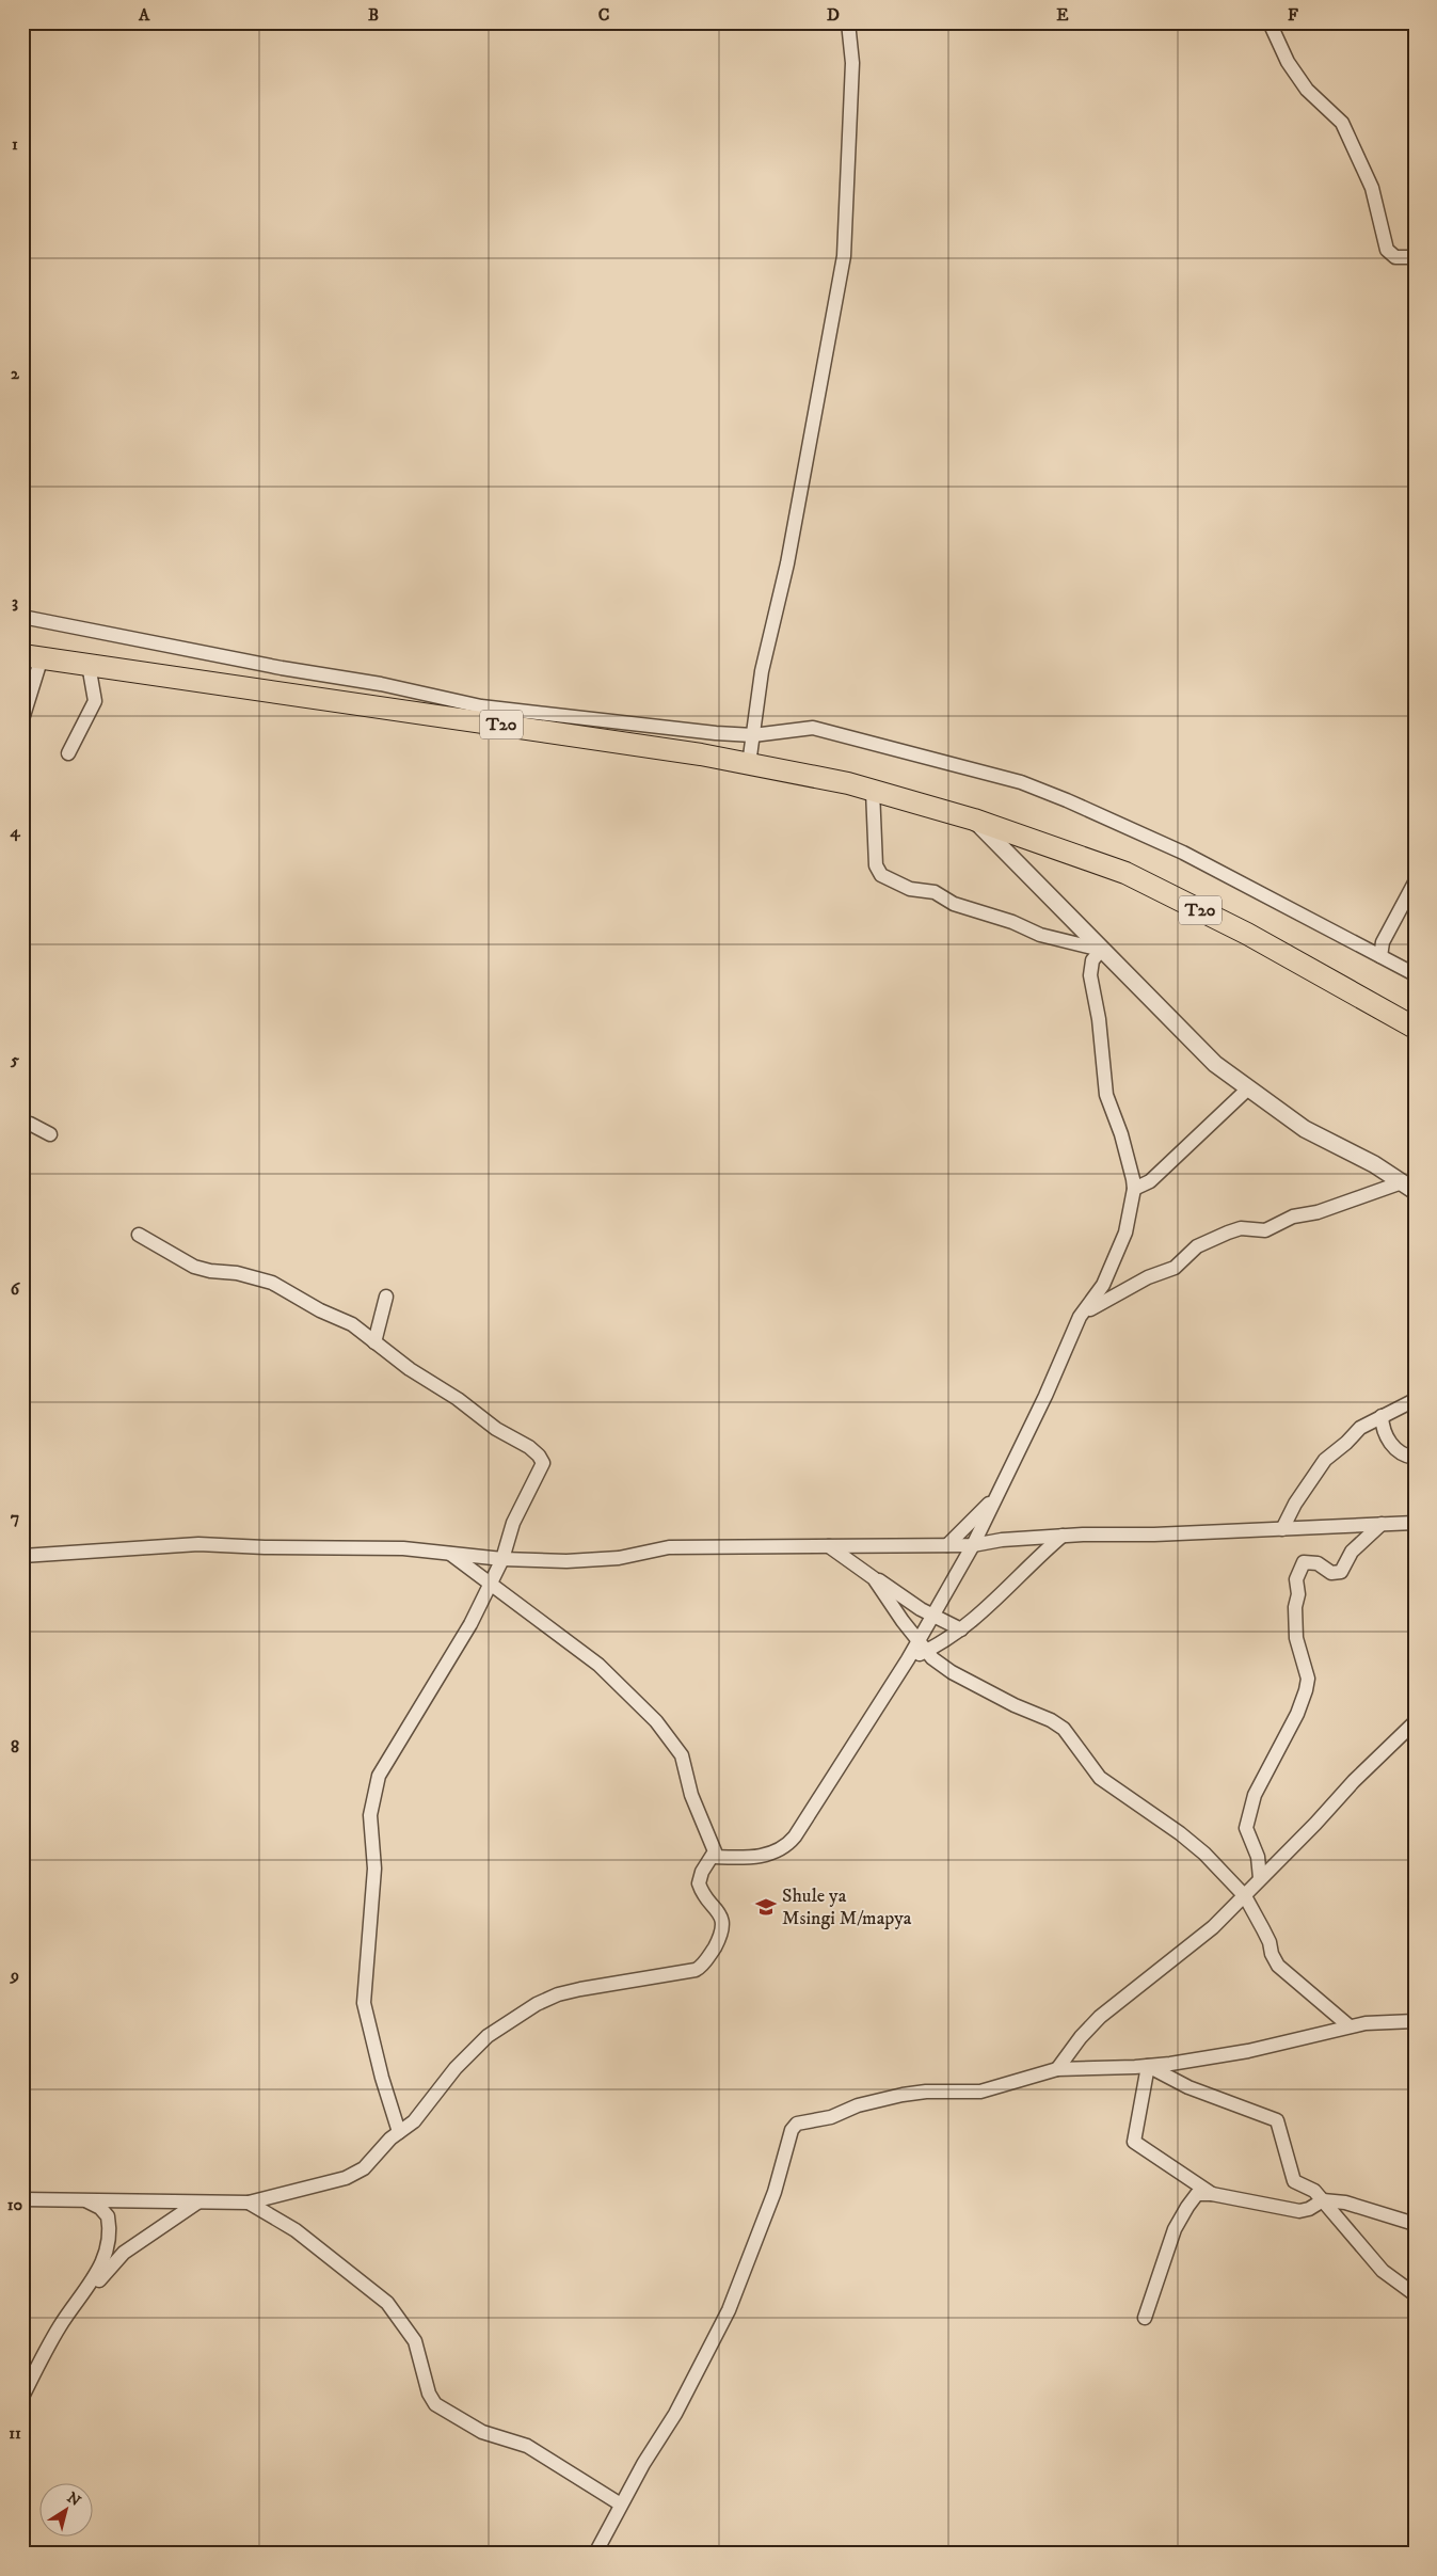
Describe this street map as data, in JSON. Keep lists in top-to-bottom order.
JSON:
{
  "streets": {
    "main road": ["T20"]
  },
  "places": {
    "school or university": ["Shule ya Msingi M/mapya"]
  },
  "north": "top right",
  "grid": {
    "columns": [
      "A",
      "B",
      "C",
      "D",
      "E",
      "F"
    ],
    "rows": [
      "1",
      "2",
      "3",
      "4",
      "5",
      "6",
      "7",
      "8",
      "9",
      "10",
      "11"
    ]
  }
}
